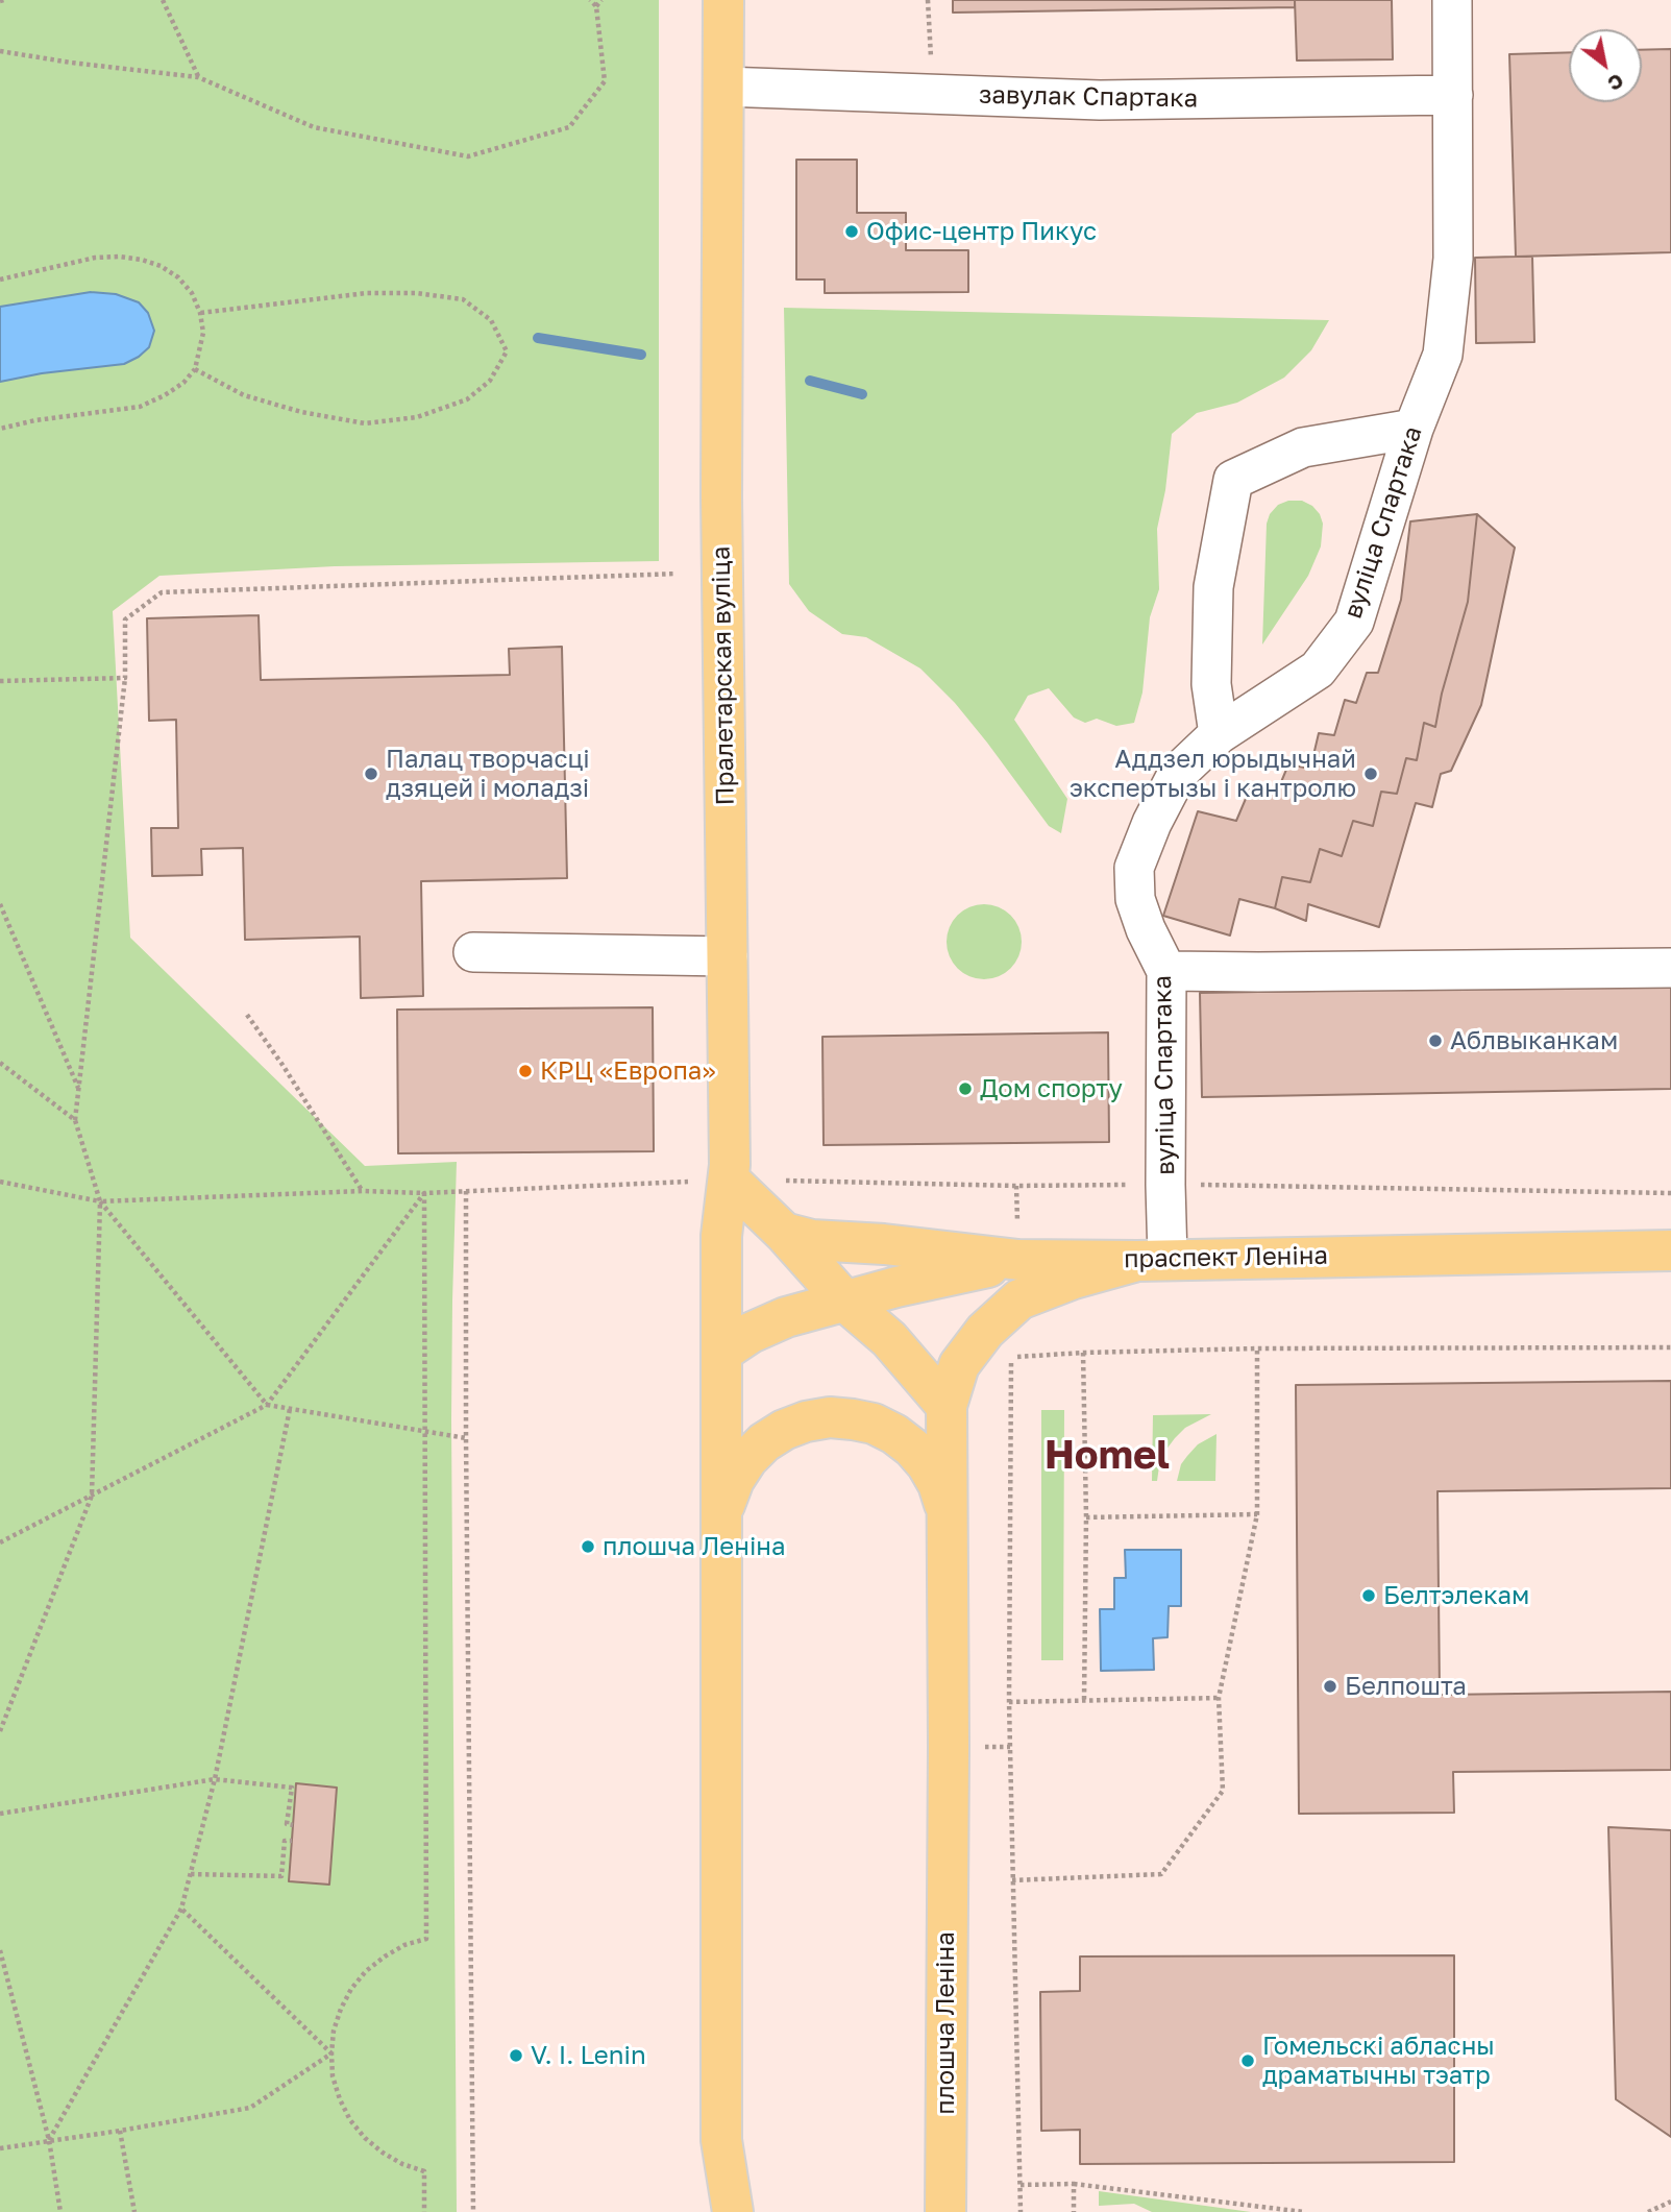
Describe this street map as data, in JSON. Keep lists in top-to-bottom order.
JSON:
{
  "streets": {
    "main road": ["Пралетарская вуліца", "праспект Леніна", "плошча Леніна"],
    "street": ["завулак Спартака", "вуліца Спартака"]
  },
  "crossings": [
    ["завулак Спартака", "вуліца Спартака"],
    ["завулак Спартака", "Пралетарская вуліца"],
    ["вуліца Спартака", "праспект Леніна"],
    ["вуліца Спартака", "плошча Леніна"],
    ["Пралетарская вуліца", "плошча Леніна"],
    ["праспект Леніна", "плошча Леніна"]
  ],
  "districts": ["Homel"],
  "places": [
    "Офис-центр Пикус",
    "Палац творчасці дзяцей і моладзі",
    "Аддзел юрыдычнай экспертызы і кантролю",
    "Аблвыканкам",
    "КРЦ «Европа»",
    "Дом спорту",
    "плошча Леніна",
    "Белтэлекам",
    "Белпошта",
    "V. I. Lenin",
    "Гомельскі абласны драматычны тэатр"
  ],
  "north": "bottom right"
}
